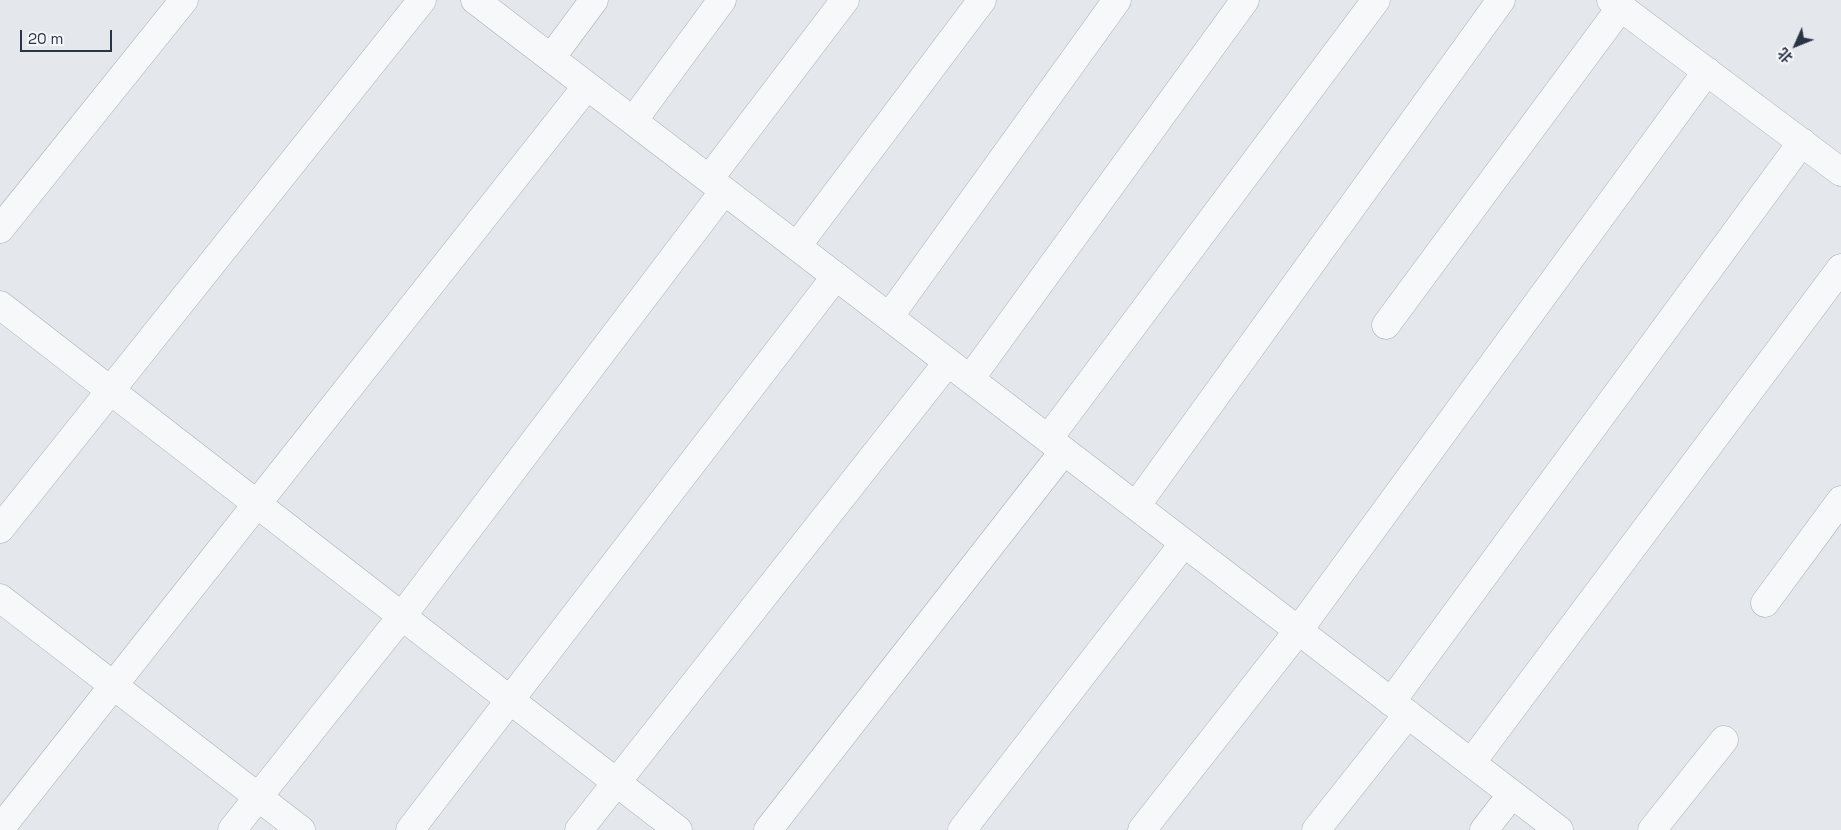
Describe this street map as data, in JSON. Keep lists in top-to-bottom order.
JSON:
{
  "scale_bar": "20 m",
  "north": "bottom left"
}
